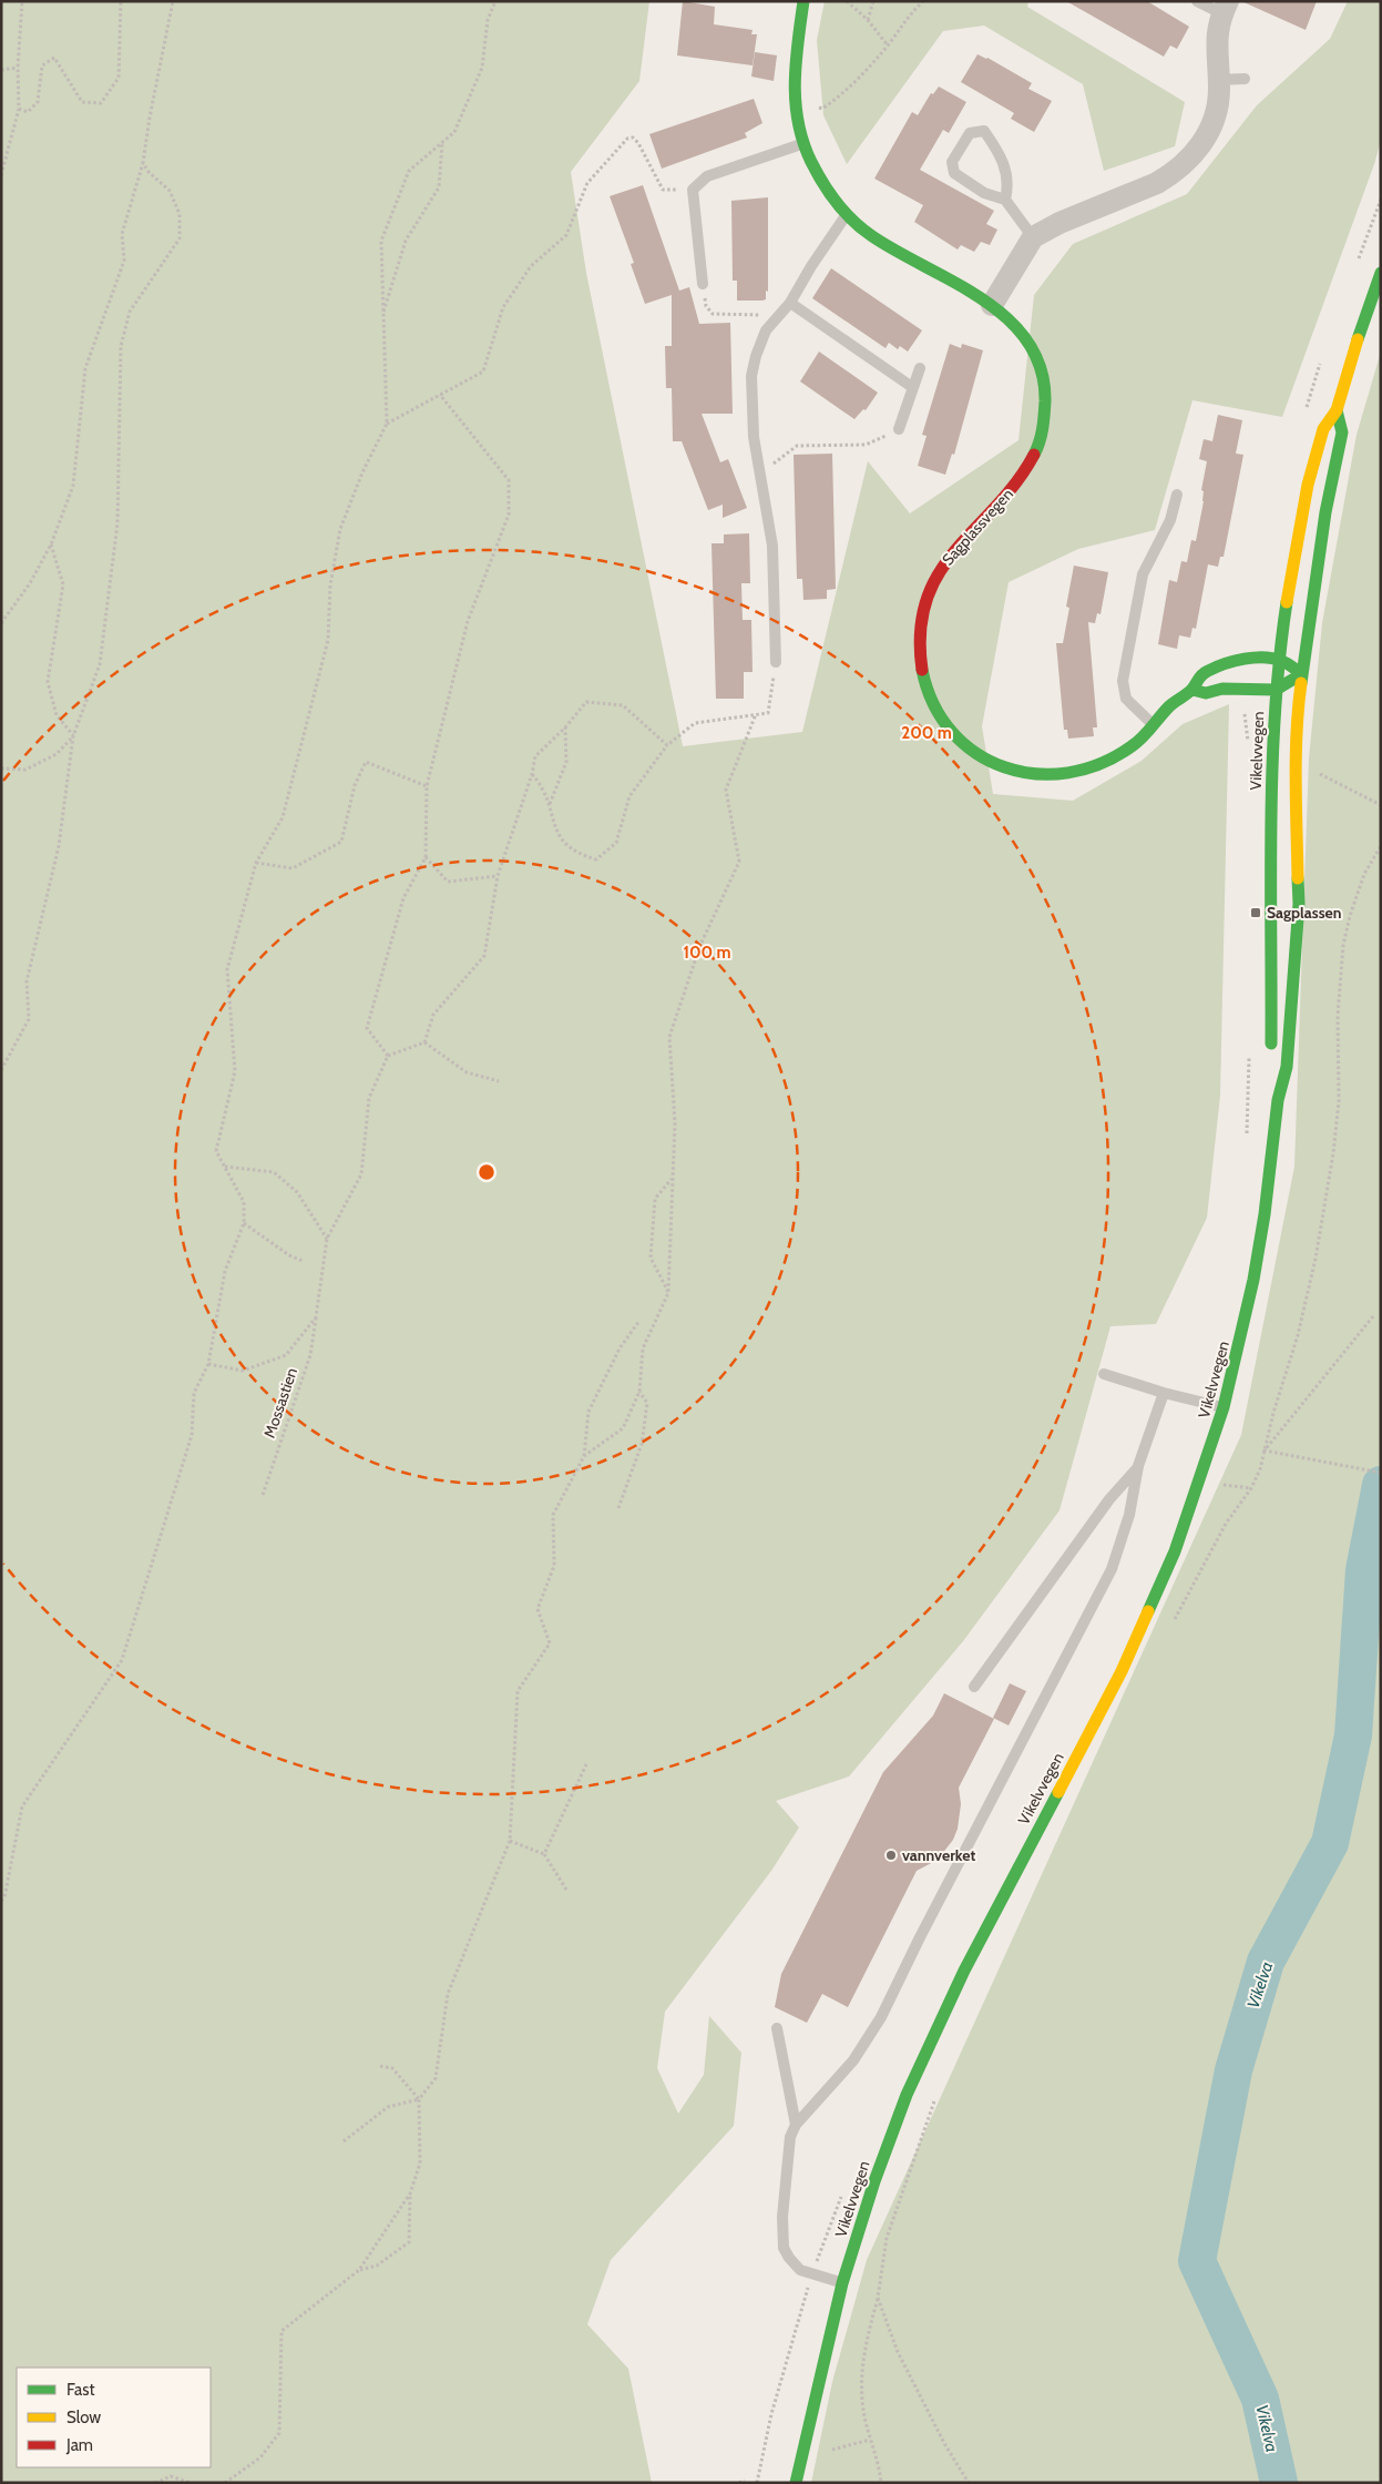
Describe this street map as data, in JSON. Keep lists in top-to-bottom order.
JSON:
{
  "streets": {
    "street": ["Sagplassvegen", "Vikelvvegen"],
    "path": ["Mossastien"]
  },
  "crossings": [
    ["Sagplassvegen", "Vikelvvegen"]
  ],
  "water": ["Vikelva"],
  "places": {
    "transit": ["Sagplassen"],
    "other": ["vannverket"]
  },
  "legend": ["Fast", "Slow", "Jam"],
  "rings": ["200 m", "100 m"]
}
